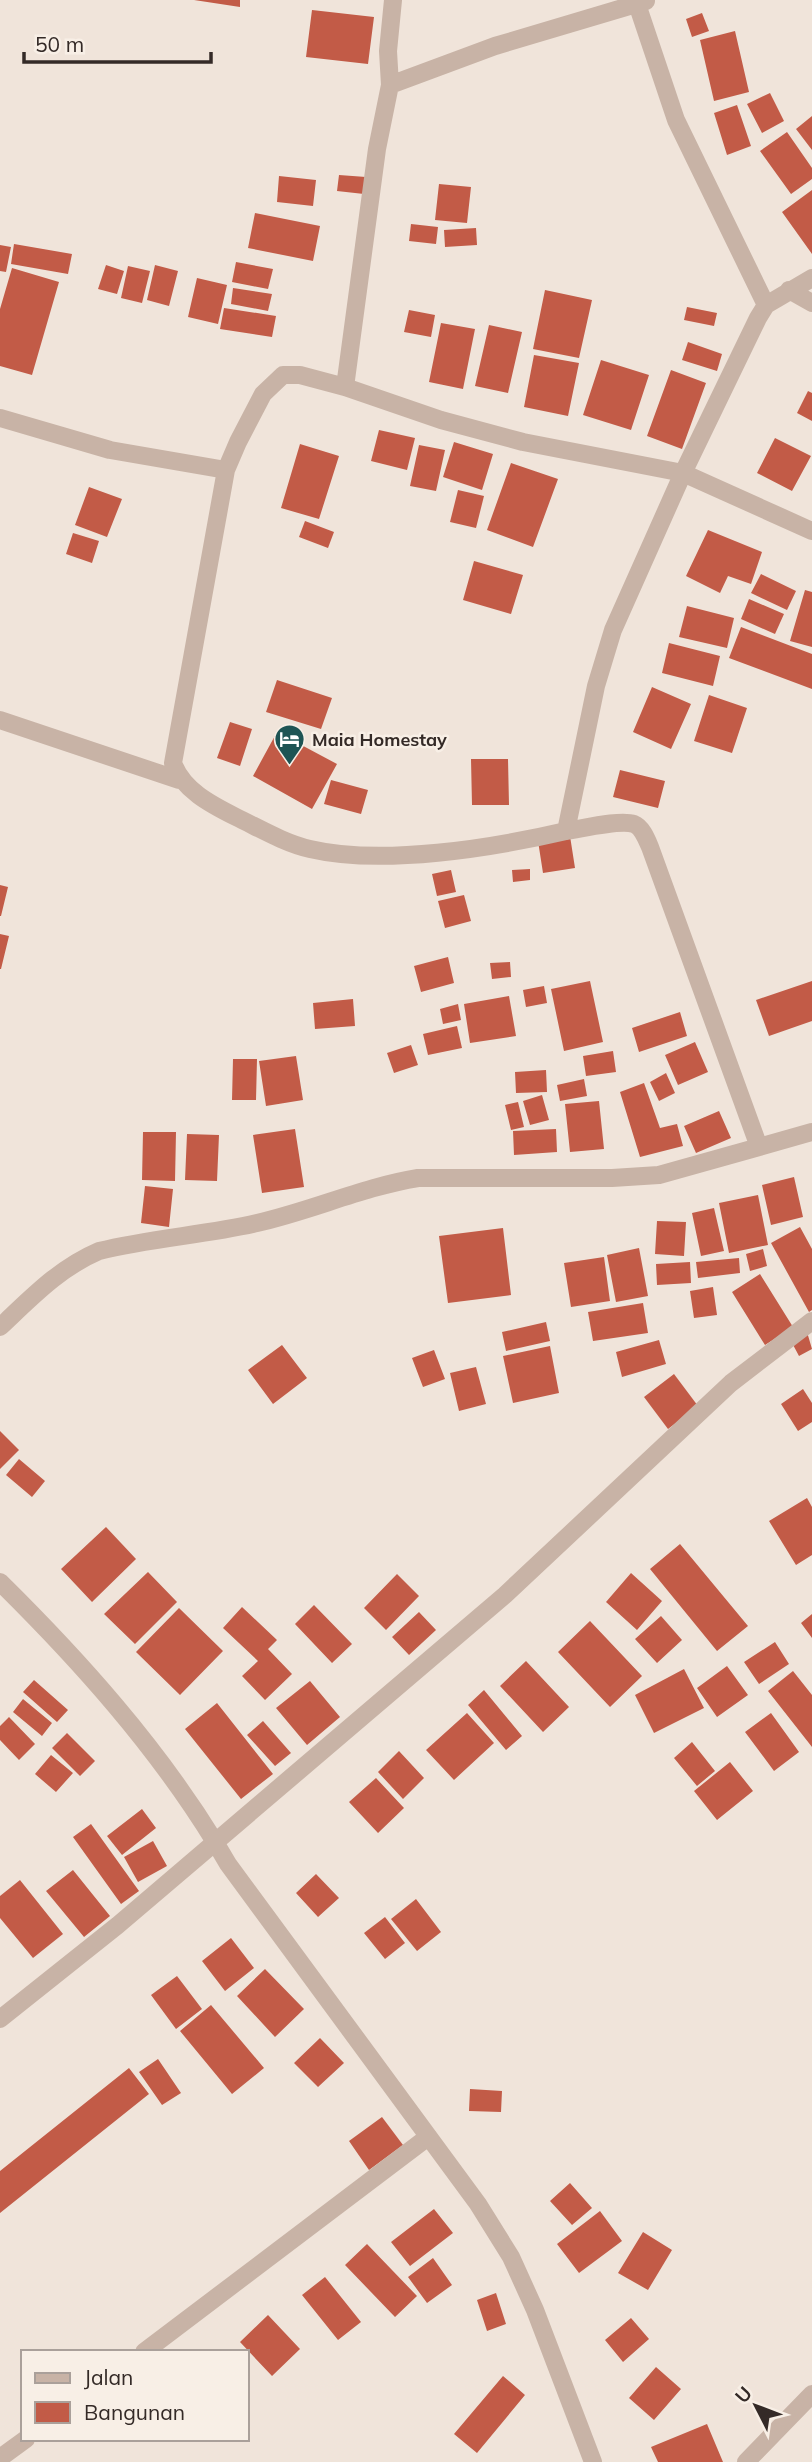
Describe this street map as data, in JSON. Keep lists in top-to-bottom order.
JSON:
{
  "places": {
    "hotel": ["Maia Homestay"]
  },
  "legend": ["Jalan", "Bangunan"],
  "scale_bar": "50 m",
  "north": "top left"
}
